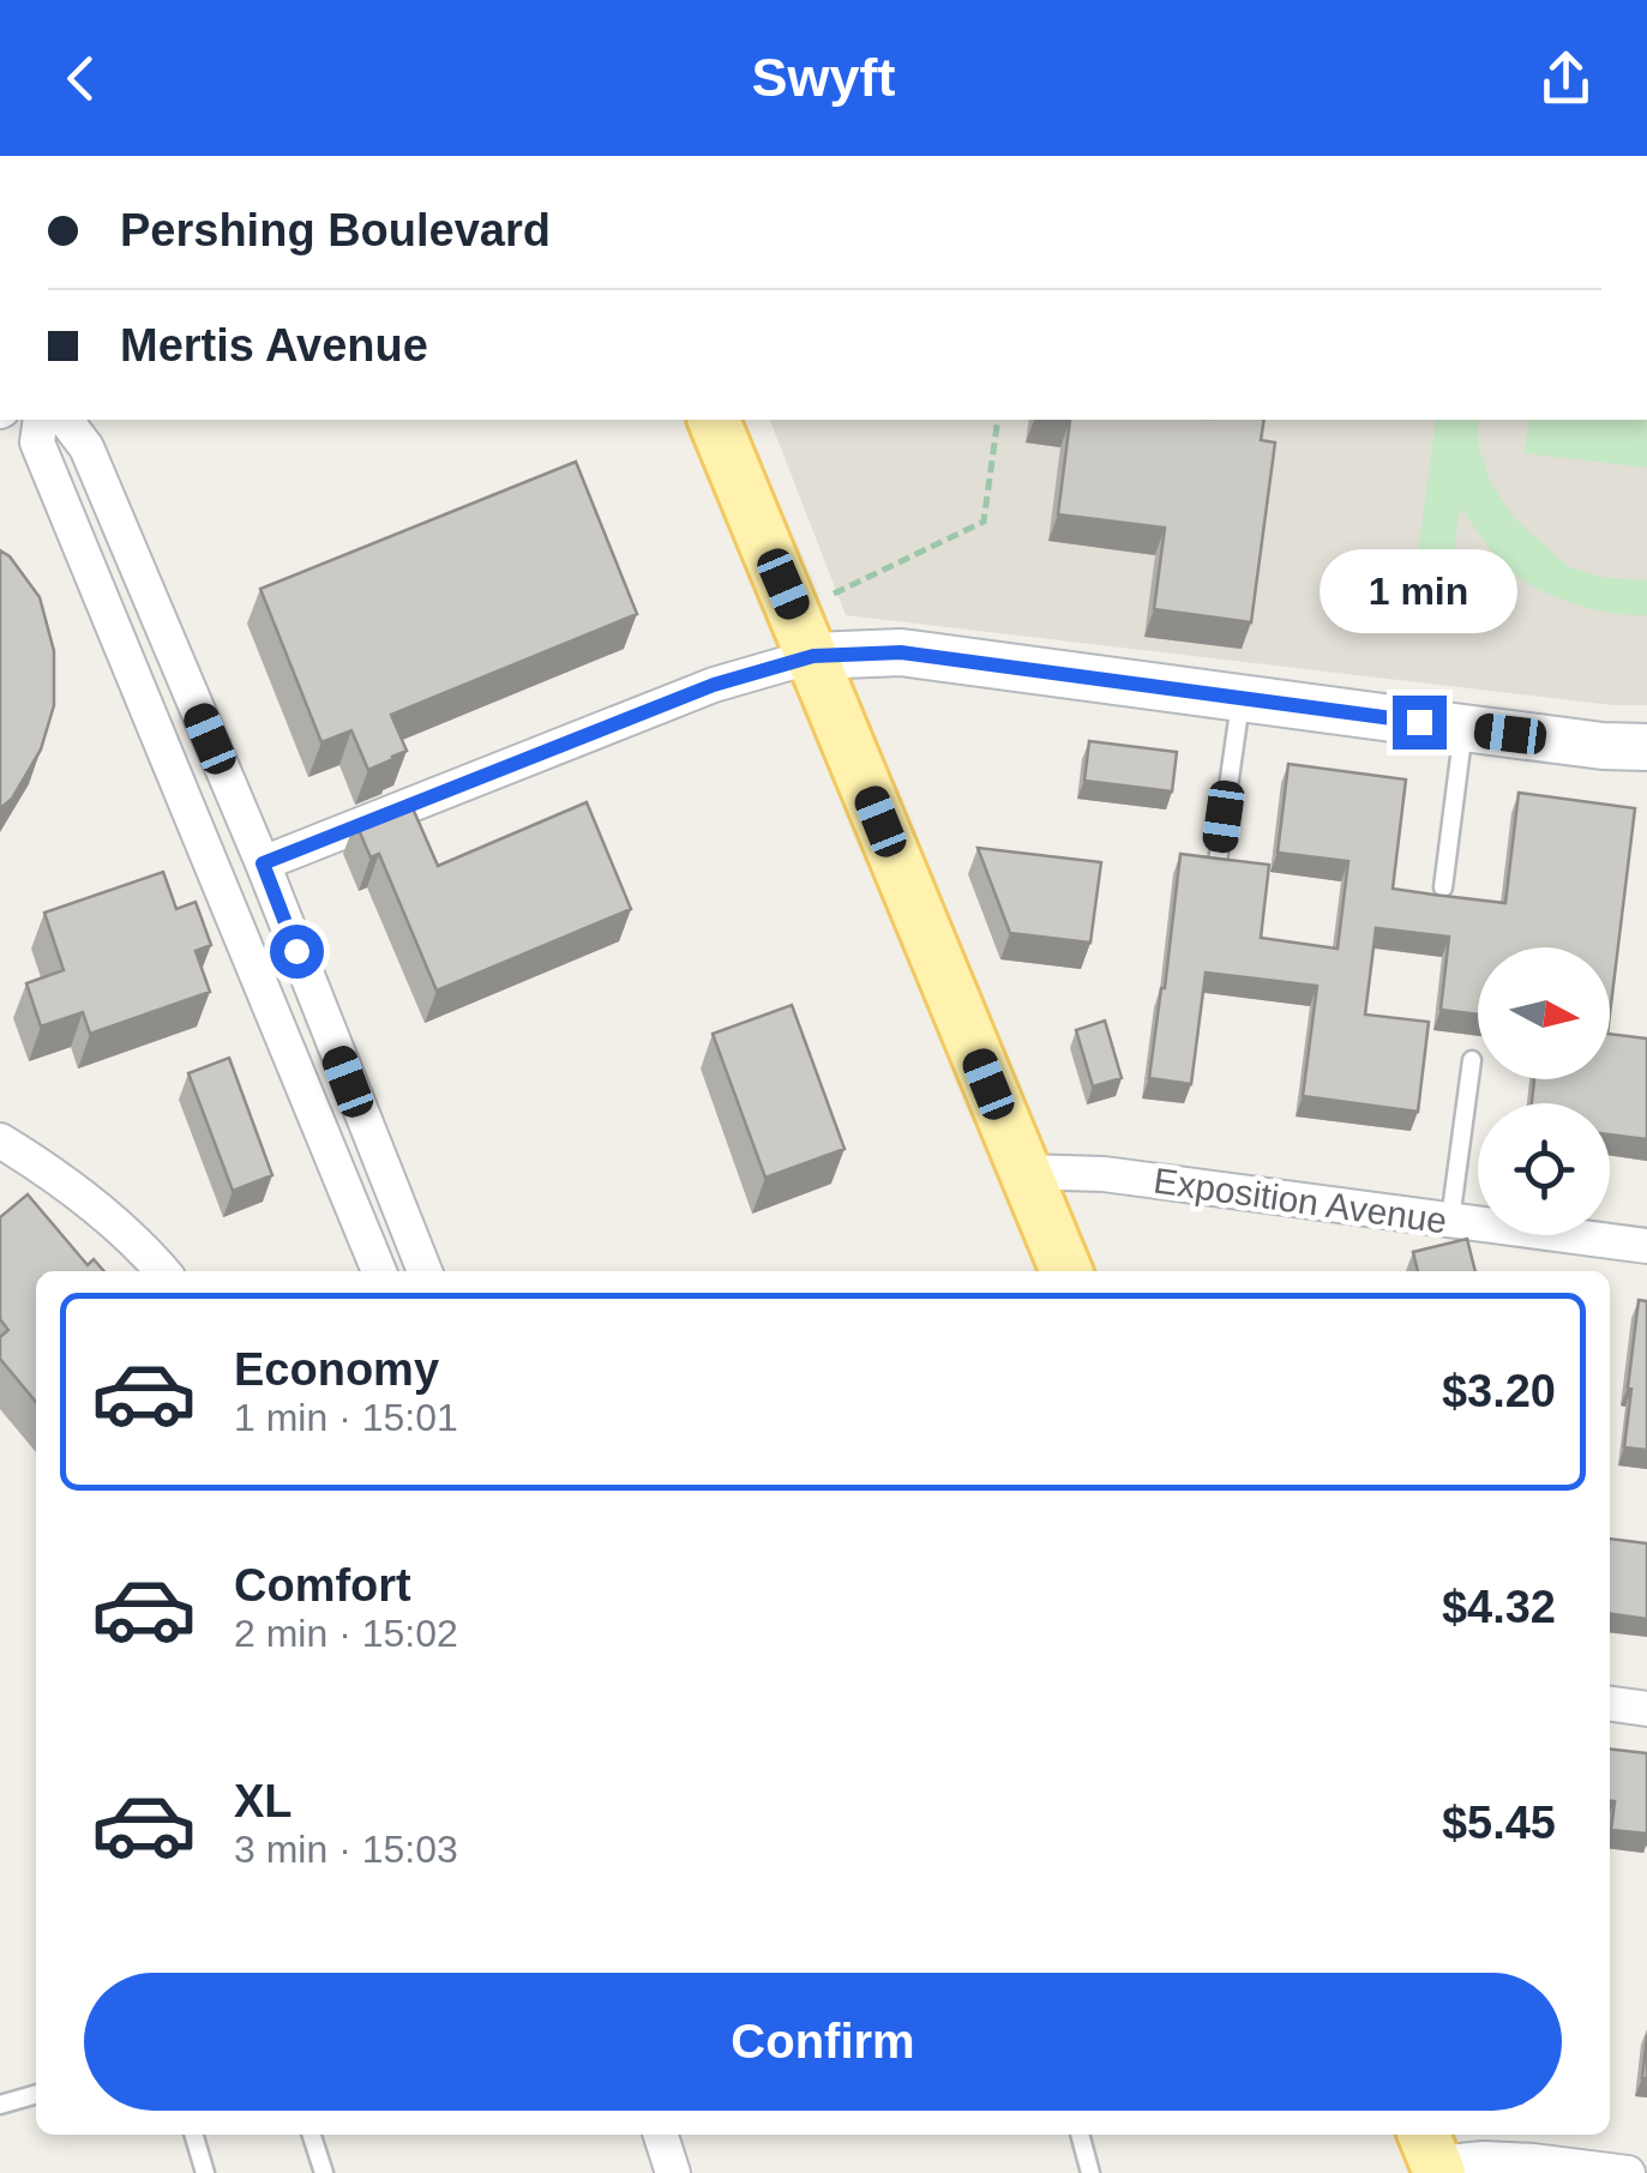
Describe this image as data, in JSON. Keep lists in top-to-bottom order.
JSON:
{
  "streets": {
    "street": ["Exposition Avenue"]
  },
  "north": "right",
  "page": {
    "header": "Swyft",
    "banner": ["Pershing Boulevard", "Mertis Avenue"],
    "bubble": "1 min",
    "list": [
      {
        "name": "Economy",
        "note": "1 min · 15:01",
        "value": "$3.20"
      },
      {
        "name": "Comfort",
        "note": "2 min · 15:02",
        "value": "$4.32"
      },
      {
        "name": "XL",
        "note": "3 min · 15:03",
        "value": "$5.45"
      }
    ],
    "buttons": "Confirm"
  }
}
